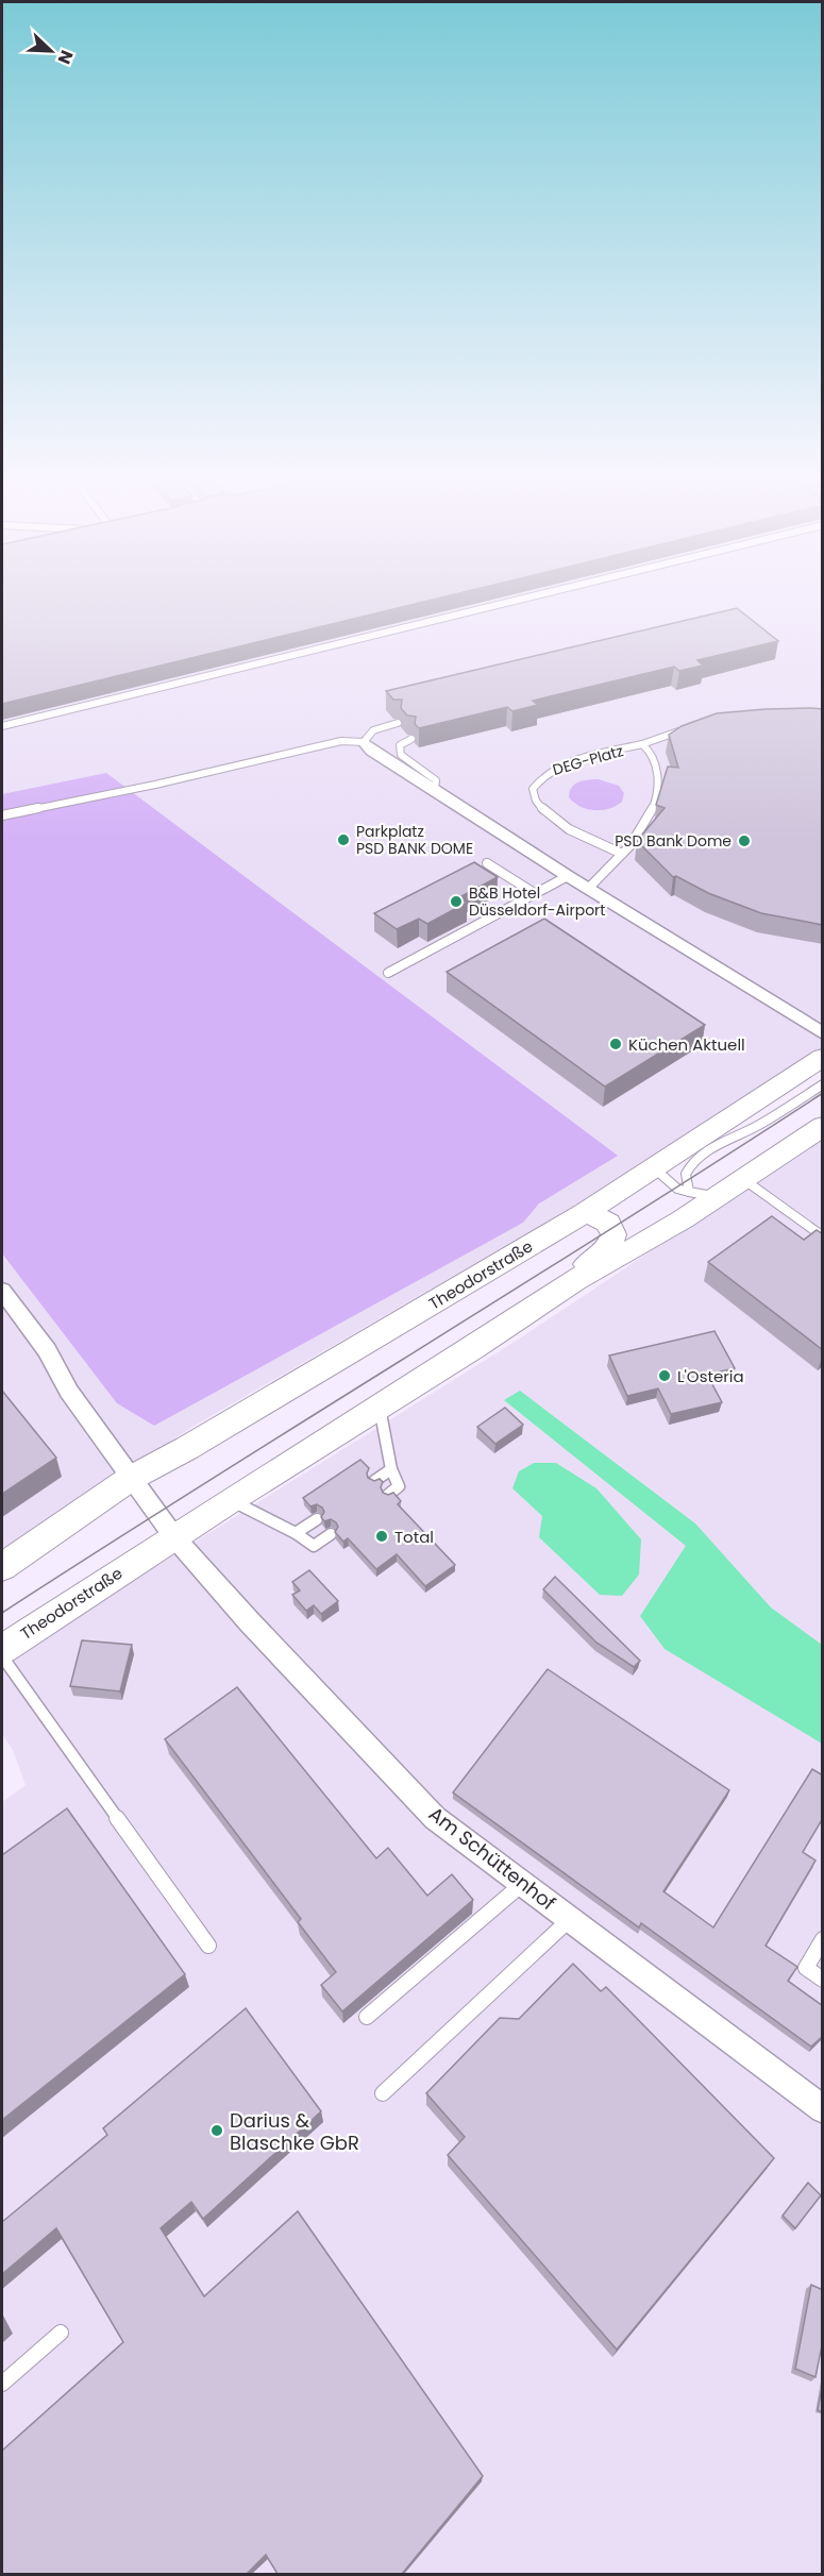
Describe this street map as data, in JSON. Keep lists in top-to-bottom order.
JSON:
{
  "streets": {
    "main road": ["Theodorstraße"],
    "street": ["Am Schüttenhof"],
    "lane": ["DEG-Platz"]
  },
  "crossings": [
    ["Theodorstraße", "Am Schüttenhof"]
  ],
  "places": [
    "Parkplatz PSD BANK DOME",
    "PSD Bank Dome",
    "B&B Hotel Düsseldorf-Airport",
    "Küchen Aktuell",
    "L'Osteria",
    "Total",
    "Darius & Blaschke GbR"
  ],
  "north": "bottom right"
}
